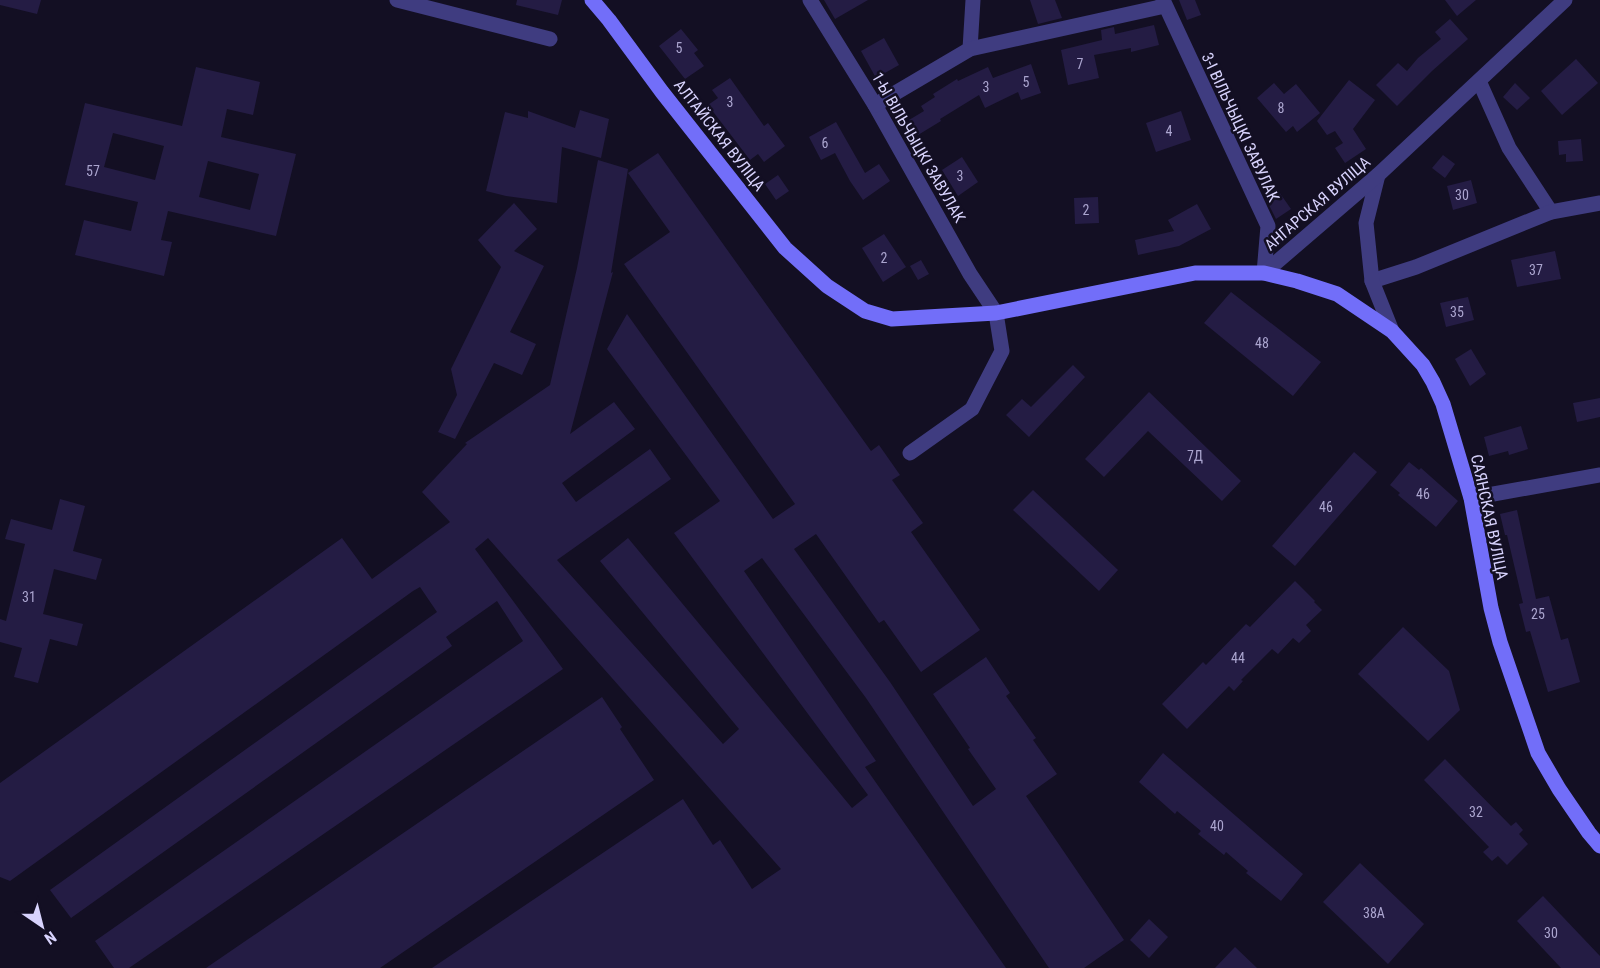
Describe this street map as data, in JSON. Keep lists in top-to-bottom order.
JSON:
{
  "streets": {
    "main road": ["АЛТАЙСКАЯ ВУЛІЦА", "АНГАРСКАЯ ВУЛІЦА", "САЯНСКАЯ ВУЛІЦА"],
    "street": ["3-І ВІЛЬЧЫЦКІ ЗАВУЛАК", "1-Ы ВІЛЬЧЫЦКІ ЗАВУЛАК"]
  },
  "crossings": [
    ["3-І ВІЛЬЧЫЦКІ ЗАВУЛАК", "АНГАРСКАЯ ВУЛІЦА"],
    ["3-І ВІЛЬЧЫЦКІ ЗАВУЛАК", "САЯНСКАЯ ВУЛІЦА"],
    ["АЛТАЙСКАЯ ВУЛІЦА", "АНГАРСКАЯ ВУЛІЦА"],
    ["1-Ы ВІЛЬЧЫЦКІ ЗАВУЛАК", "АНГАРСКАЯ ВУЛІЦА"],
    ["АНГАРСКАЯ ВУЛІЦА", "САЯНСКАЯ ВУЛІЦА"]
  ],
  "house_numbers": [
    "5",
    "7",
    "5",
    "3",
    "3",
    "8",
    "4",
    "6",
    "57",
    "3",
    "30",
    "2",
    "2",
    "37",
    "35",
    "48",
    "7Д",
    "46",
    "46",
    "31",
    "25",
    "44",
    "32",
    "40",
    "38А",
    "30"
  ],
  "north": "bottom right"
}
